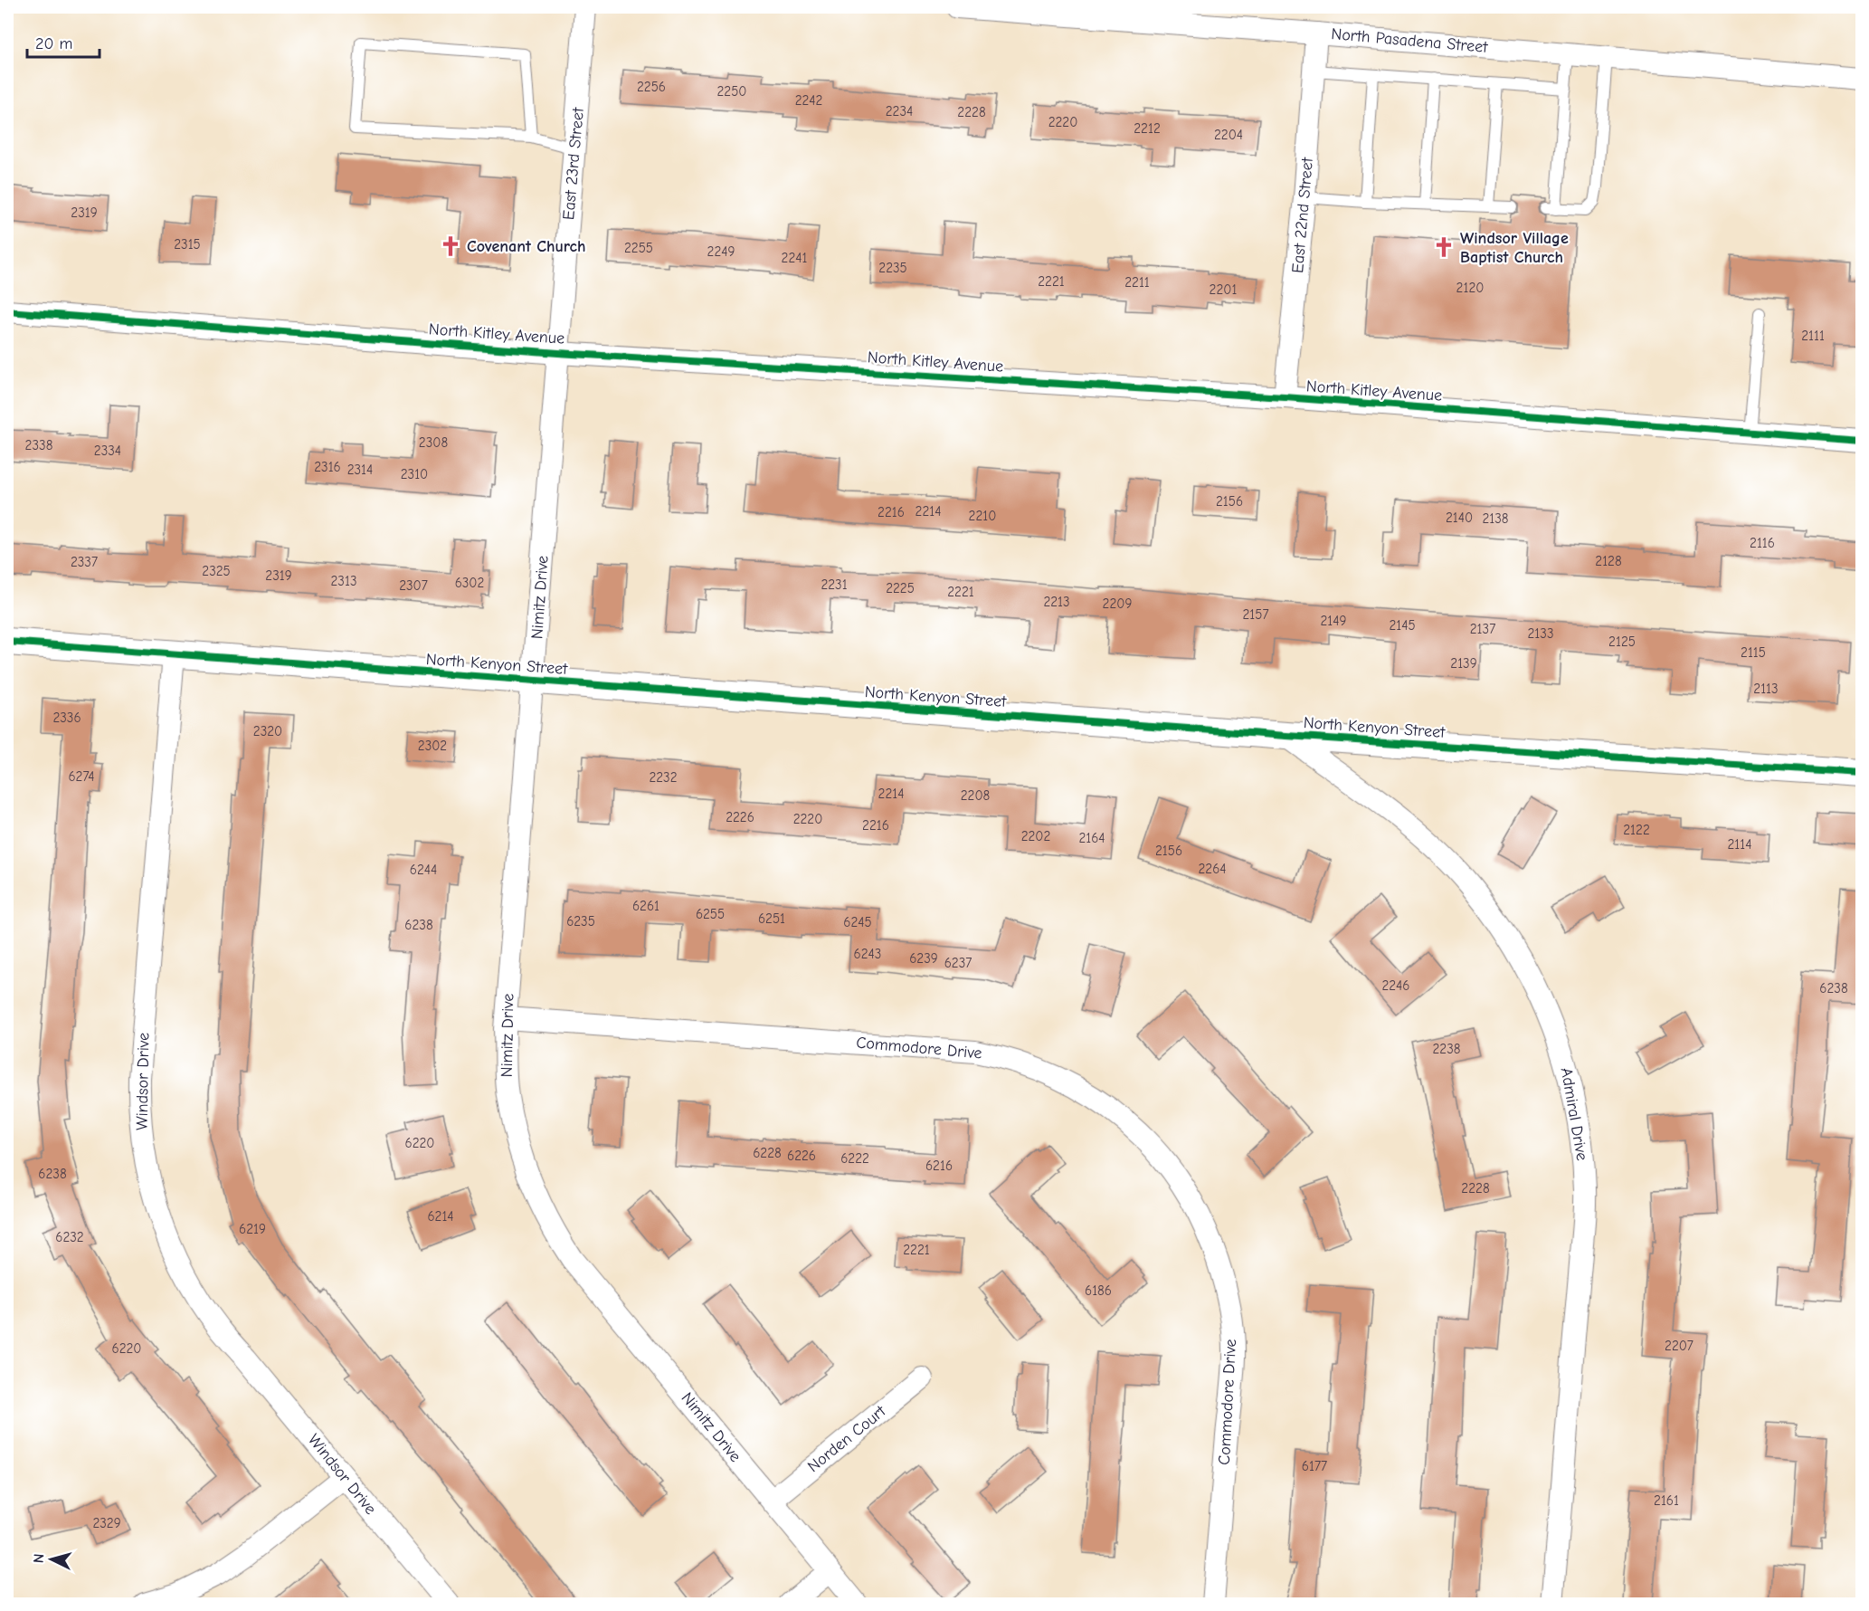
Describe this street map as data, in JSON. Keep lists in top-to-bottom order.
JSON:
{
  "streets": {
    "street": [
      "North Pasadena Street",
      "East 23rd Street",
      "East 22nd Street",
      "North Kitley Avenue",
      "Nimitz Drive",
      "North Kenyon Street",
      "Commodore Drive",
      "Windsor Drive",
      "Admiral Drive",
      "Norden Court"
    ]
  },
  "crossings": [
    ["North Pasadena Street", "East 22nd Street"],
    ["East 23rd Street", "North Kitley Avenue"],
    ["East 23rd Street", "Nimitz Drive"],
    ["East 22nd Street", "North Kitley Avenue"],
    ["North Kitley Avenue", "Nimitz Drive"],
    ["Nimitz Drive", "North Kenyon Street"],
    ["Nimitz Drive", "Commodore Drive"],
    ["Nimitz Drive", "Norden Court"],
    ["North Kenyon Street", "Windsor Drive"],
    ["North Kenyon Street", "Admiral Drive"]
  ],
  "places": {
    "church": ["Covenant Church", "Windsor Village Baptist Church"]
  },
  "house_numbers": [
    "2256",
    "2250",
    "2242",
    "2234",
    "2228",
    "2220",
    "2212",
    "2204",
    "2319",
    "2315",
    "2255",
    "2249",
    "2241",
    "2235",
    "2221",
    "2211",
    "2120",
    "2201",
    "2111",
    "2308",
    "2338",
    "2334",
    "2316",
    "2314",
    "2310",
    "2156",
    "2214",
    "2216",
    "2210",
    "2140",
    "2138",
    "2116",
    "2128",
    "2337",
    "2325",
    "2319",
    "2313",
    "6302",
    "2231",
    "2307",
    "2225",
    "2221",
    "2213",
    "2209",
    "2157",
    "2149",
    "2145",
    "2137",
    "2133",
    "2125",
    "2115",
    "2139",
    "2113",
    "2336",
    "2320",
    "2302",
    "6274",
    "2232",
    "2214",
    "2208",
    "2226",
    "2220",
    "2216",
    "2122",
    "2202",
    "2164",
    "2114",
    "2156",
    "2264",
    "6244",
    "6261",
    "6255",
    "6251",
    "6235",
    "6245",
    "6238",
    "6243",
    "6239",
    "6237",
    "2246",
    "6238",
    "2238",
    "6220",
    "6228",
    "6226",
    "6222",
    "6216",
    "6238",
    "2228",
    "6214",
    "6219",
    "6232",
    "2221",
    "6186",
    "2207",
    "6220",
    "6177",
    "2161",
    "2329"
  ],
  "scale_bar": "20 m",
  "north": "left"
}
